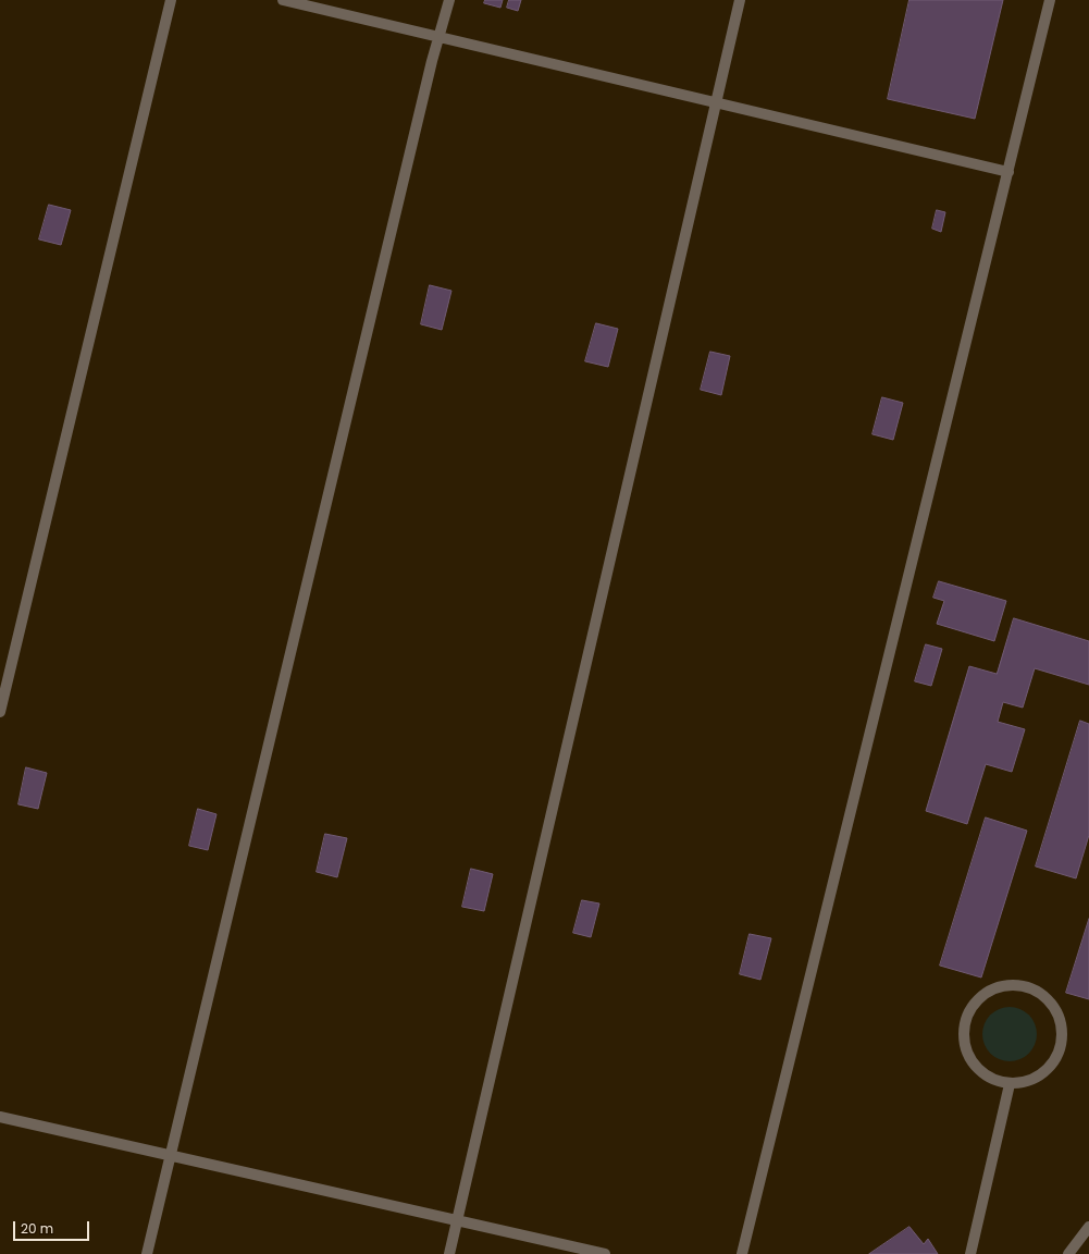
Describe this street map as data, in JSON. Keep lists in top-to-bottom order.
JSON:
{
  "scale_bar": "20 m"
}
